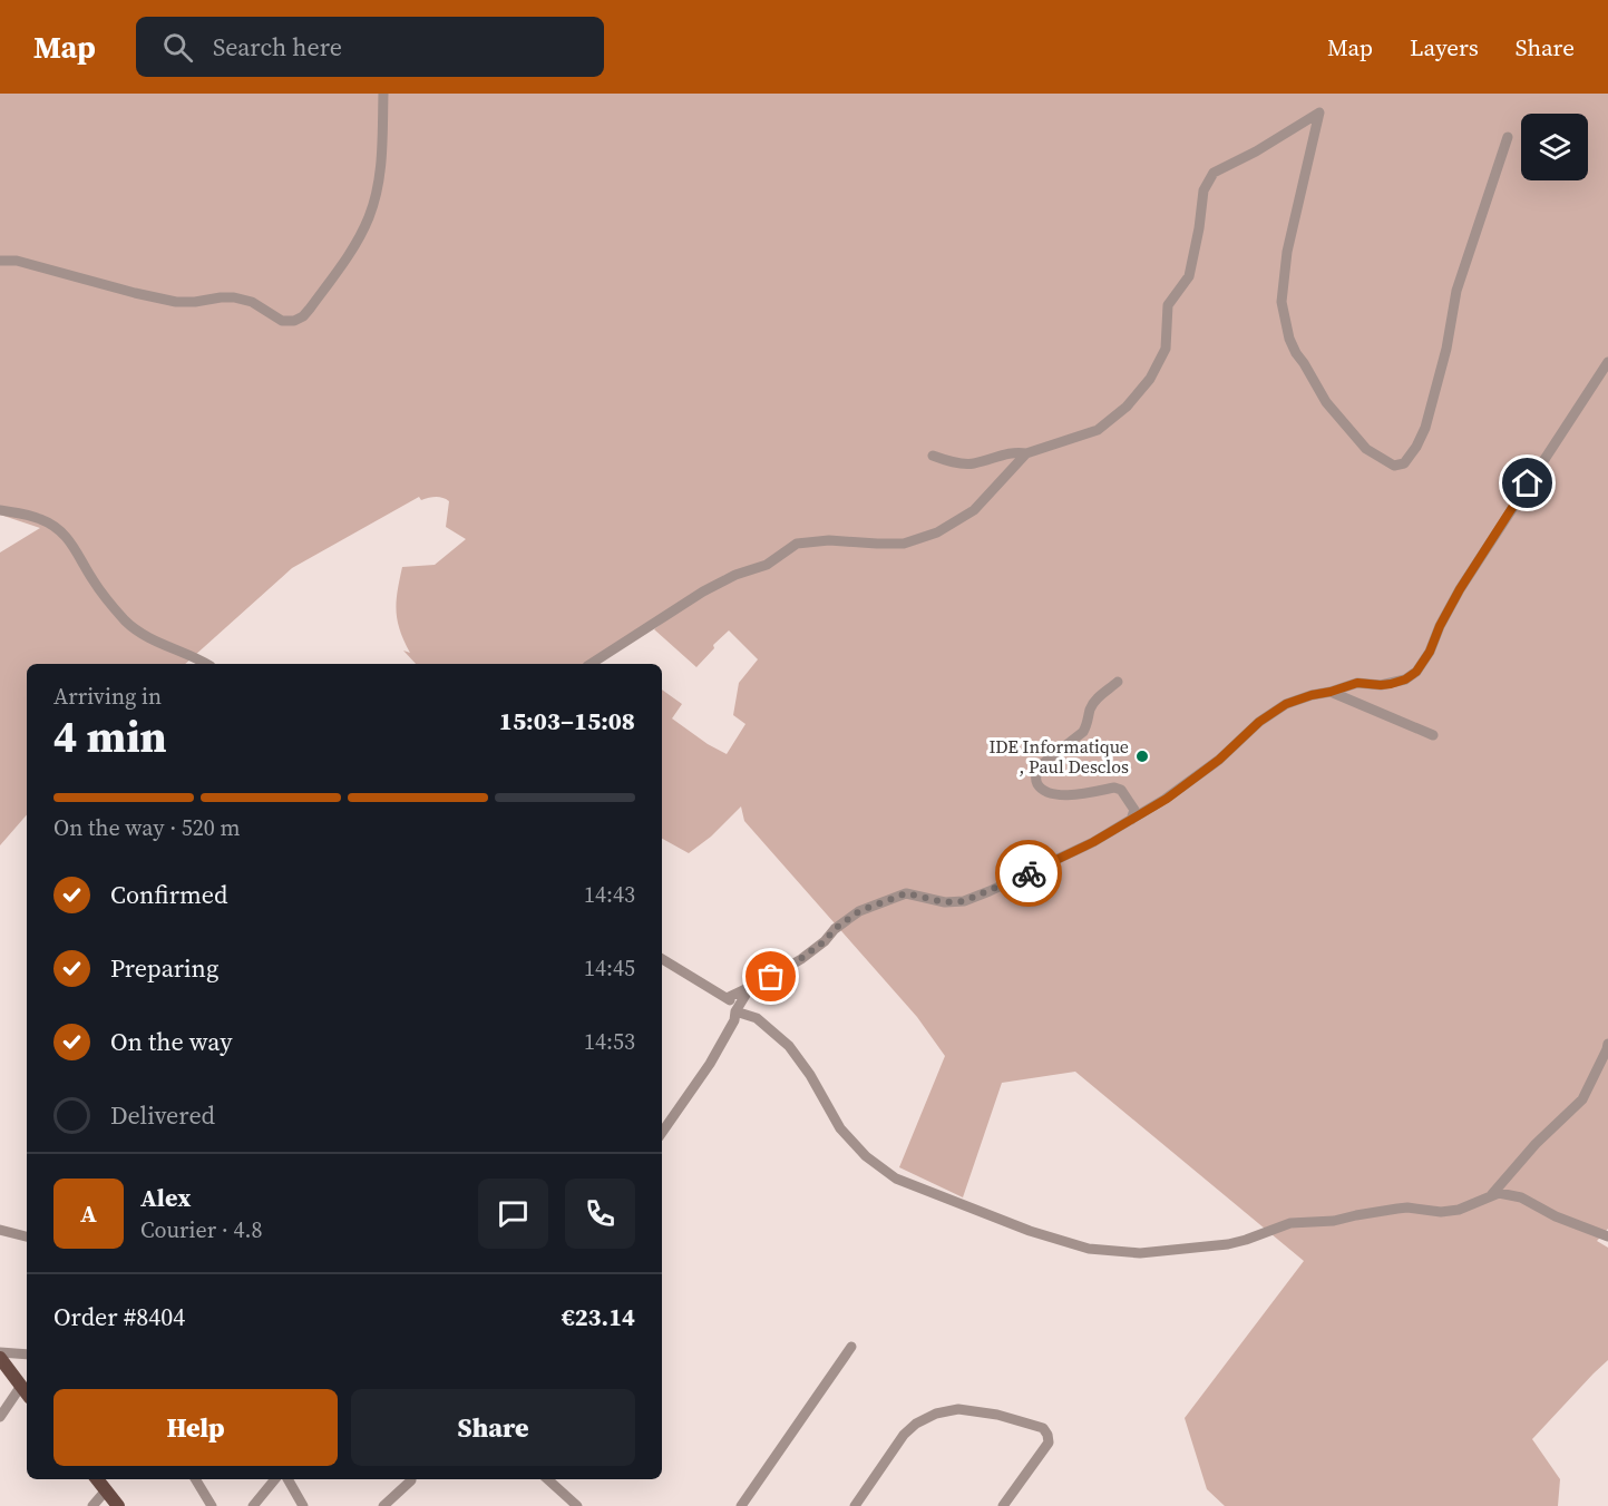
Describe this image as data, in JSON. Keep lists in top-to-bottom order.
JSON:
{
  "places": ["IDE Informatique , Paul Desclos"],
  "page": {
    "header": "Map",
    "search": "Search here",
    "nav": ["Map", "Layers", "Share"],
    "heading": ["4 min", "Arriving in", "15:03–15:08"],
    "panel": [
      "Alex",
      "Courier · 4.8",
      "Order #8404",
      "€23.14"
    ],
    "bar": "On the way · 520 m",
    "list": [
      ["Confirmed", "14:43"],
      ["Preparing", "14:45"],
      ["On the way", "14:53"],
      "Delivered"
    ],
    "round": "A",
    "buttons": ["Help", "Share"]
  }
}
